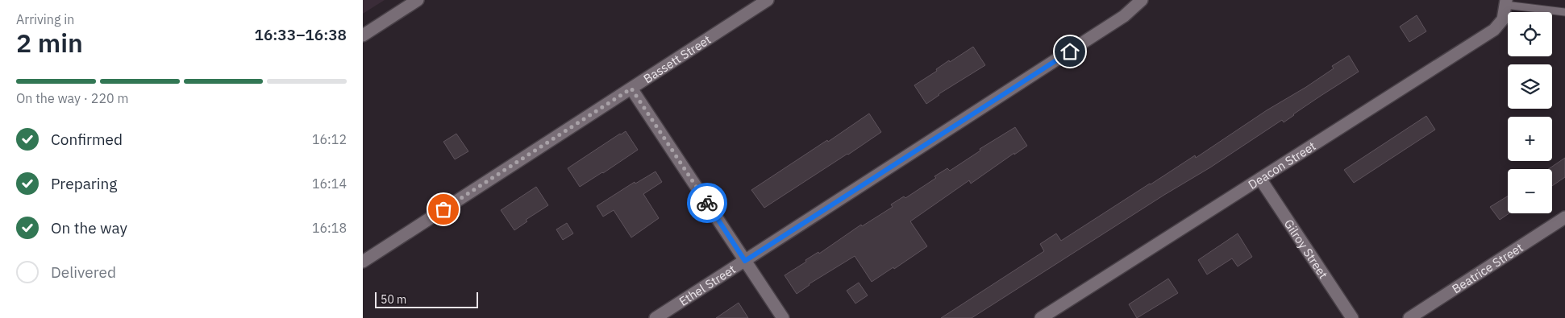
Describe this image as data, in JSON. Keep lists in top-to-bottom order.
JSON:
{
  "streets": {
    "street": [
      "Bassett Street",
      "Deacon Street",
      "Gilroy Street",
      "Beatrice Street",
      "Ethel Street"
    ]
  },
  "crossings": [
    ["Deacon Street", "Gilroy Street"]
  ],
  "scale_bar": "50 m",
  "page": {
    "heading": ["2 min", "Arriving in", "16:33–16:38"],
    "map_buttons": ["+", "−"],
    "bar": "On the way · 220 m",
    "list": [
      ["Confirmed", "16:12"],
      ["Preparing", "16:14"],
      ["On the way", "16:18"],
      "Delivered"
    ],
    "scale": "50 m"
  }
}
